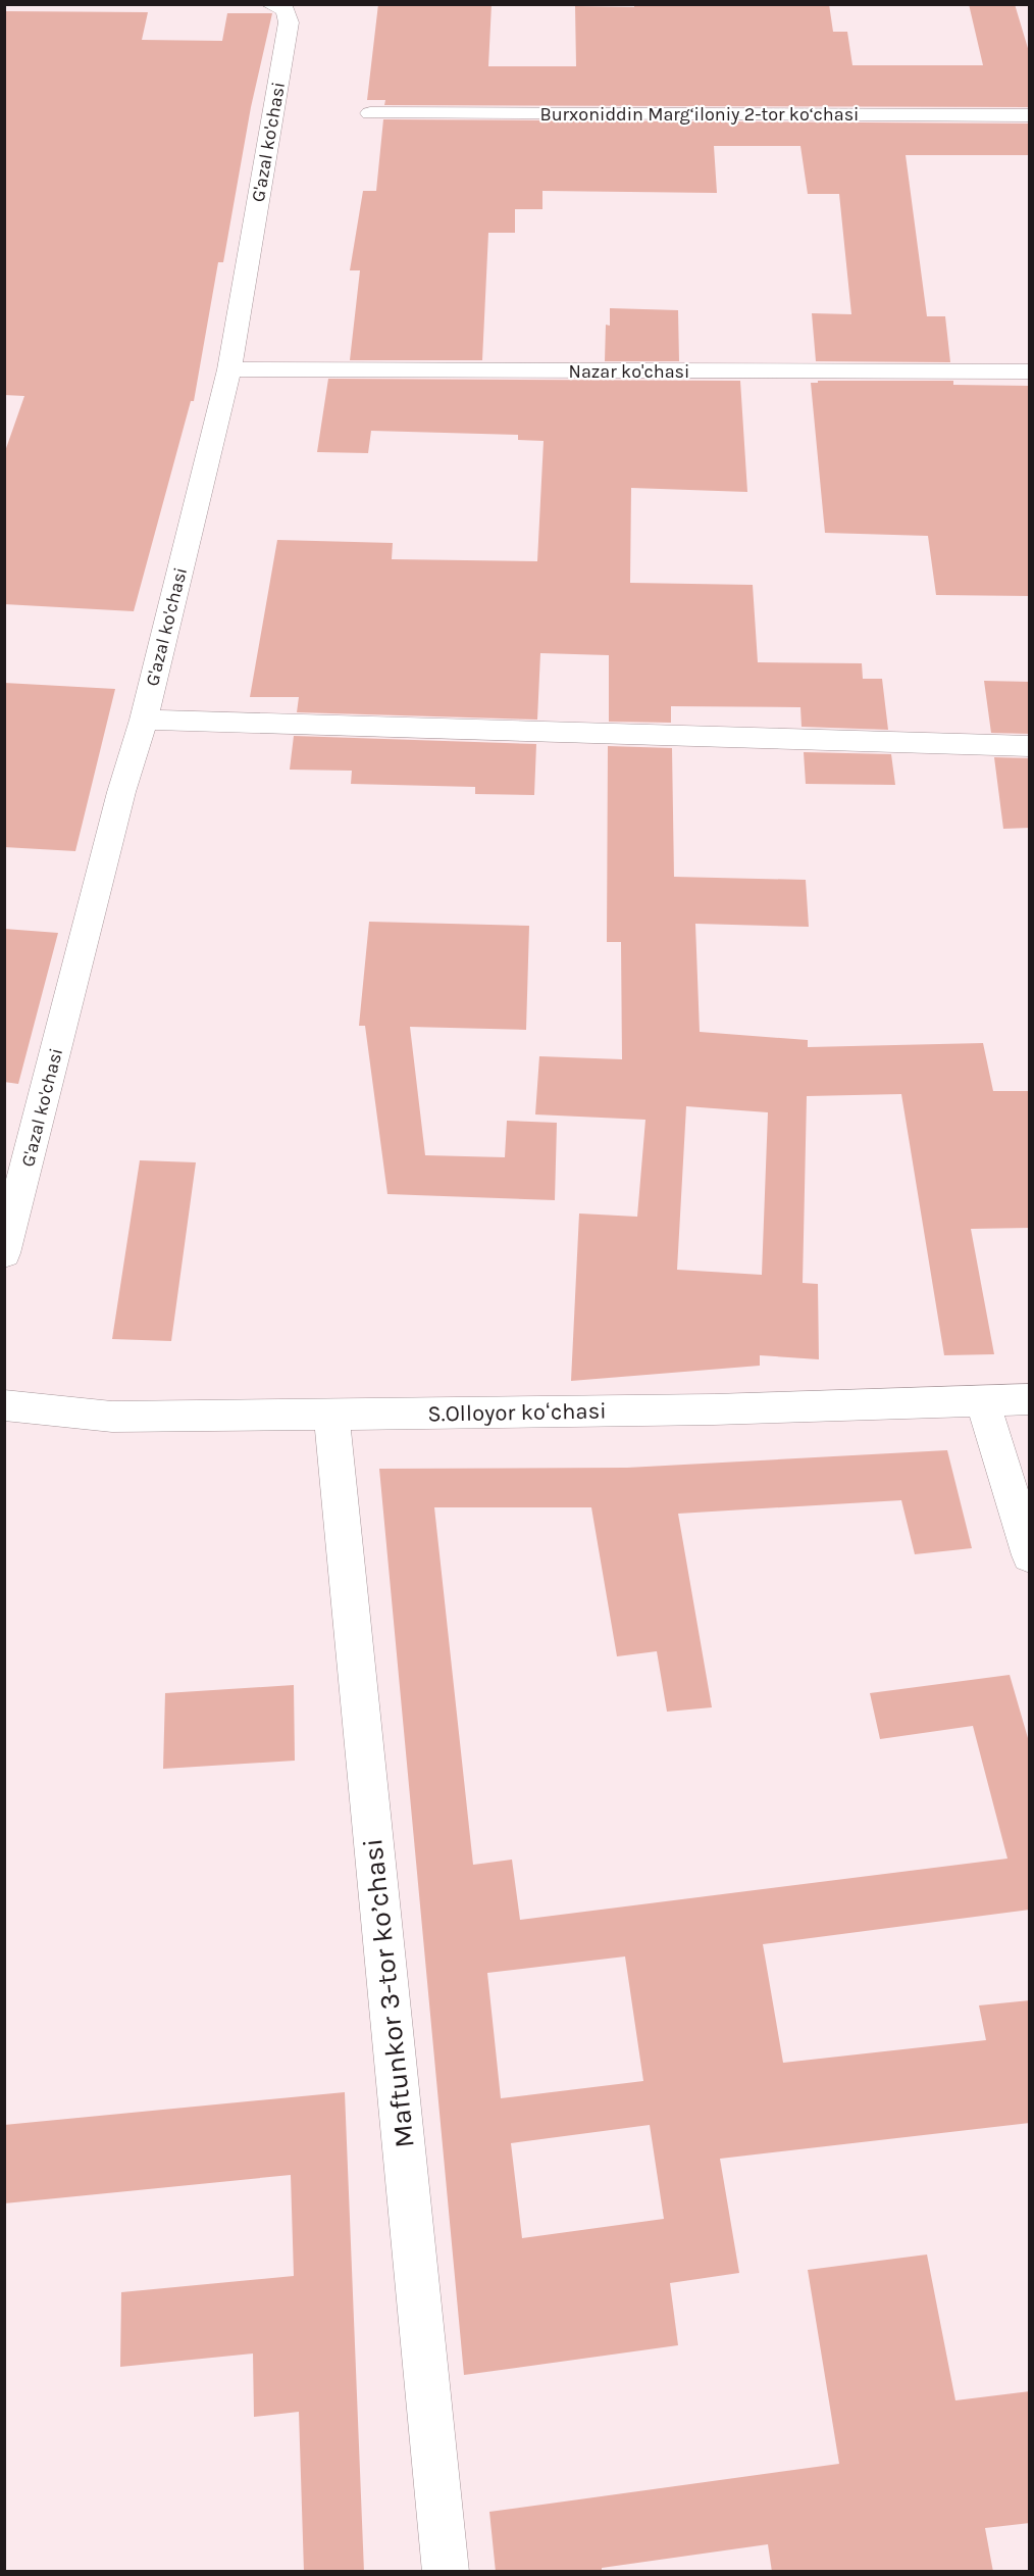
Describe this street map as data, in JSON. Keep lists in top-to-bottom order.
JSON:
{
  "streets": {
    "street": [
      "Burxoniddin Marg‘iloniy 2-tor ko‘chasi",
      "G'azal ko'chasi",
      "Nazar ko'chasi",
      "S.Olloyor koʻchasi",
      "Maftunkor 3-tor koʼchasi"
    ]
  },
  "crossings": [
    ["G'azal ko'chasi", "Nazar ko'chasi"],
    ["S.Olloyor koʻchasi", "Maftunkor 3-tor koʼchasi"]
  ]
}
